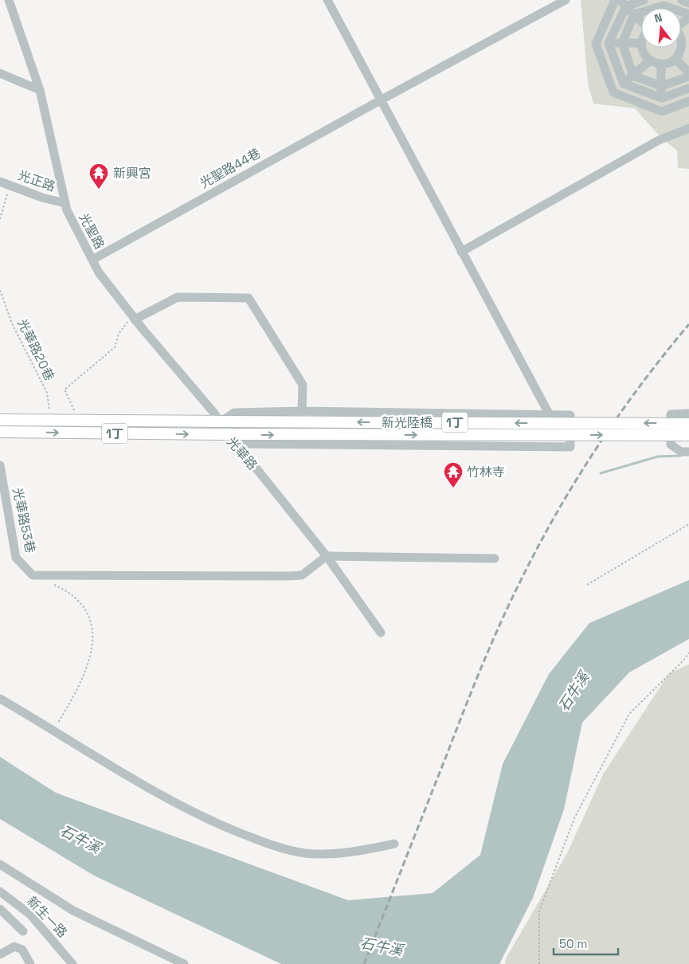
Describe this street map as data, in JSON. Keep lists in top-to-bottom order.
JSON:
{
  "streets": {
    "main road": ["新光陸橋", "1丁", "光華路"],
    "street": [
      "光聖路44巷",
      "光正路",
      "光聖路",
      "光華路53巷",
      "新生一路"
    ],
    "path": ["光華路20巷"]
  },
  "crossings": [
    ["光聖路44巷", "光聖路"],
    ["光正路", "光聖路"],
    ["光聖路", "新光陸橋"],
    ["光聖路", "光華路"],
    ["光華路20巷", "光華路"],
    ["新光陸橋", "光華路"],
    ["光華路", "光華路53巷"]
  ],
  "water": ["石牛溪"],
  "places": {
    "temple": ["新興宮", "竹林寺"]
  },
  "scale_bar": "50 m",
  "north": "top"
}
